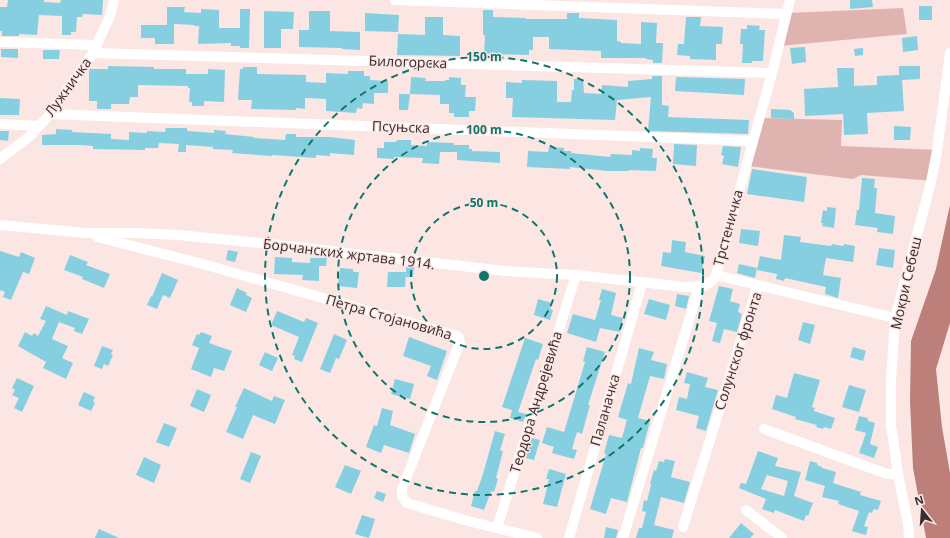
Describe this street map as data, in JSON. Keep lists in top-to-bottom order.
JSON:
{
  "streets": {
    "street": [
      "Билогорска",
      "Лужничка",
      "Псуњска",
      "Трстеничка",
      "Борчанских жртава 1914.",
      "Мокри Себеш",
      "Петра Стојановића",
      "Солунског фронта",
      "Теодора Андрејевића",
      "Паланачка"
    ]
  },
  "crossings": [
    ["Билогорска", "Лужничка"],
    ["Билогорска", "Трстеничка"],
    ["Лужничка", "Псуњска"],
    ["Псуњска", "Трстеничка"],
    ["Трстеничка", "Борчанских жртава 1914."],
    ["Борчанских жртава 1914.", "Петра Стојановића"],
    ["Борчанских жртава 1914.", "Теодора Андрејевића"],
    ["Борчанских жртава 1914.", "Паланачка"],
    ["Мокри Себеш", "Солунског фронта"],
    ["Петра Стојановића", "Теодора Андрејевића"]
  ],
  "north": "top",
  "rings": ["150 m", "100 m", "50 m"]
}
